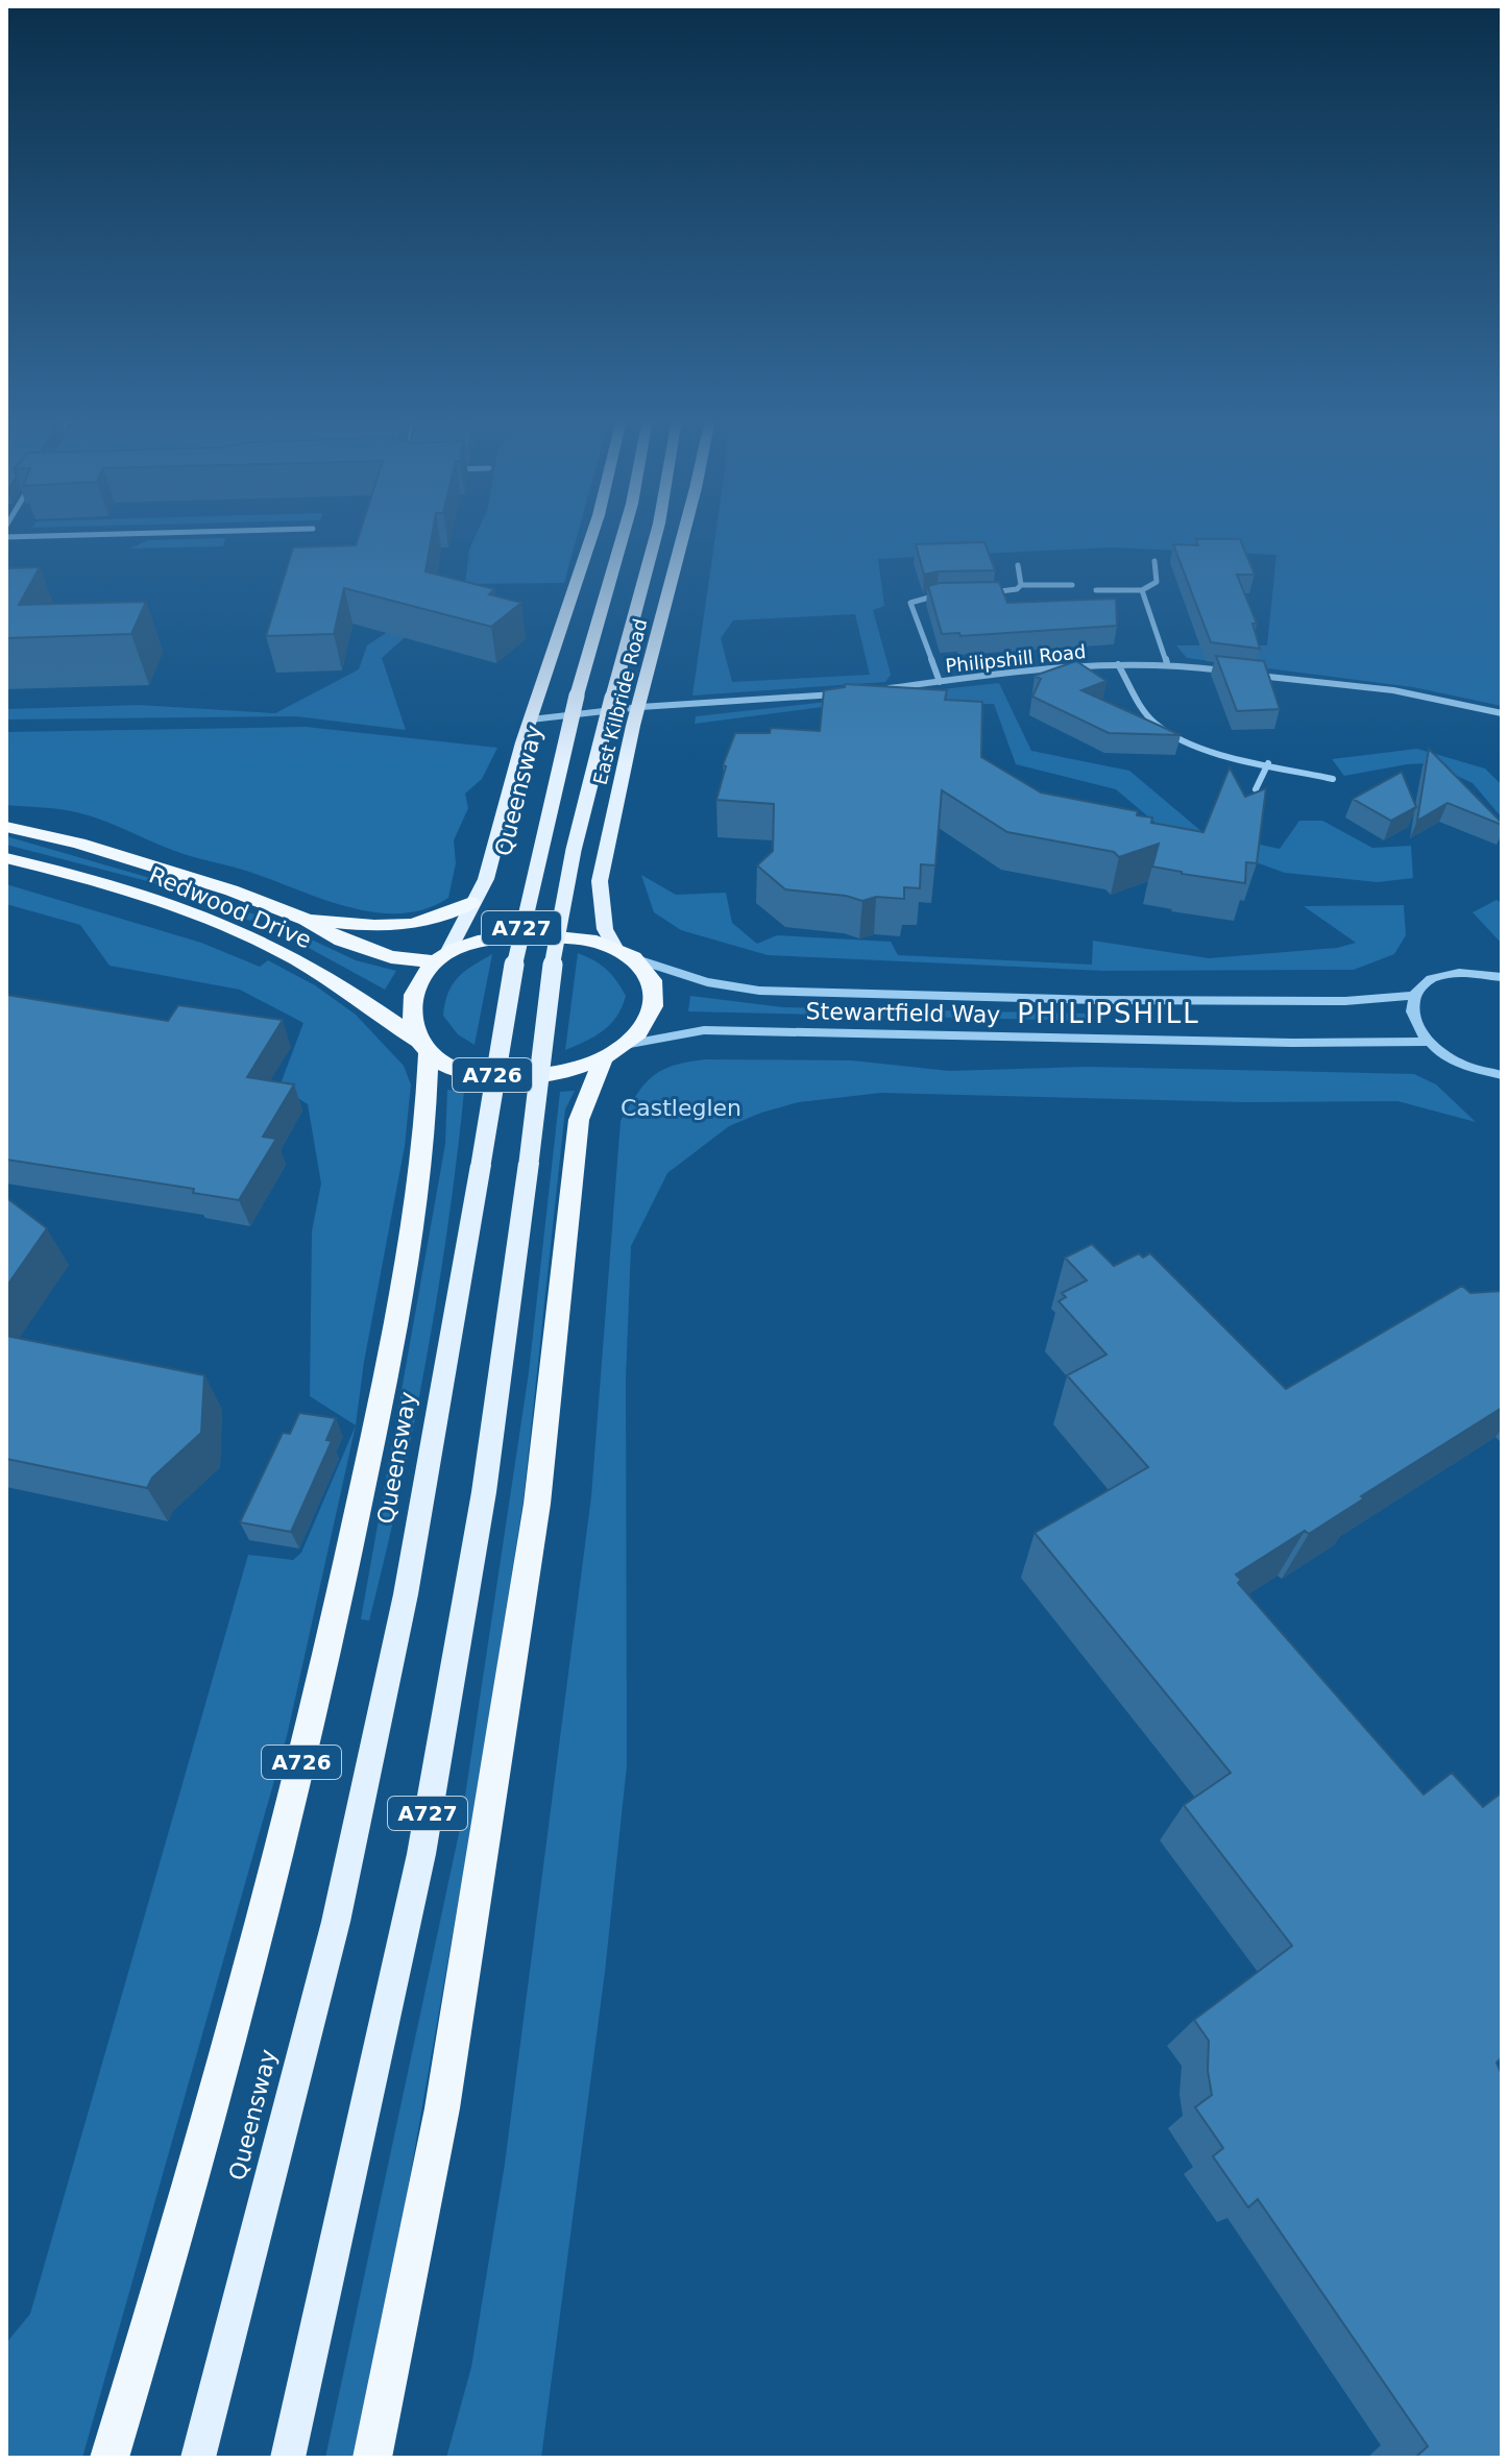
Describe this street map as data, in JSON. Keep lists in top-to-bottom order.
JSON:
{
  "streets": {
    "highway": ["Queensway", "Redwood Drive", "A726"],
    "main road": ["East Kilbride Road", "A727"],
    "street": ["Philipshill Road", "Stewartfield Way"]
  },
  "crossings": [
    ["East Kilbride Road", "Queensway"],
    ["East Kilbride Road", "Redwood Drive"],
    ["East Kilbride Road", "Stewartfield Way"],
    ["East Kilbride Road", "A726"],
    ["Queensway", "Redwood Drive"],
    ["Queensway", "Stewartfield Way"],
    ["Queensway", "A726"],
    ["Redwood Drive", "Stewartfield Way"],
    ["Redwood Drive", "A726"],
    ["Stewartfield Way", "A726"]
  ],
  "districts": ["PHILIPSHILL"],
  "parks": ["Castleglen"]
}
